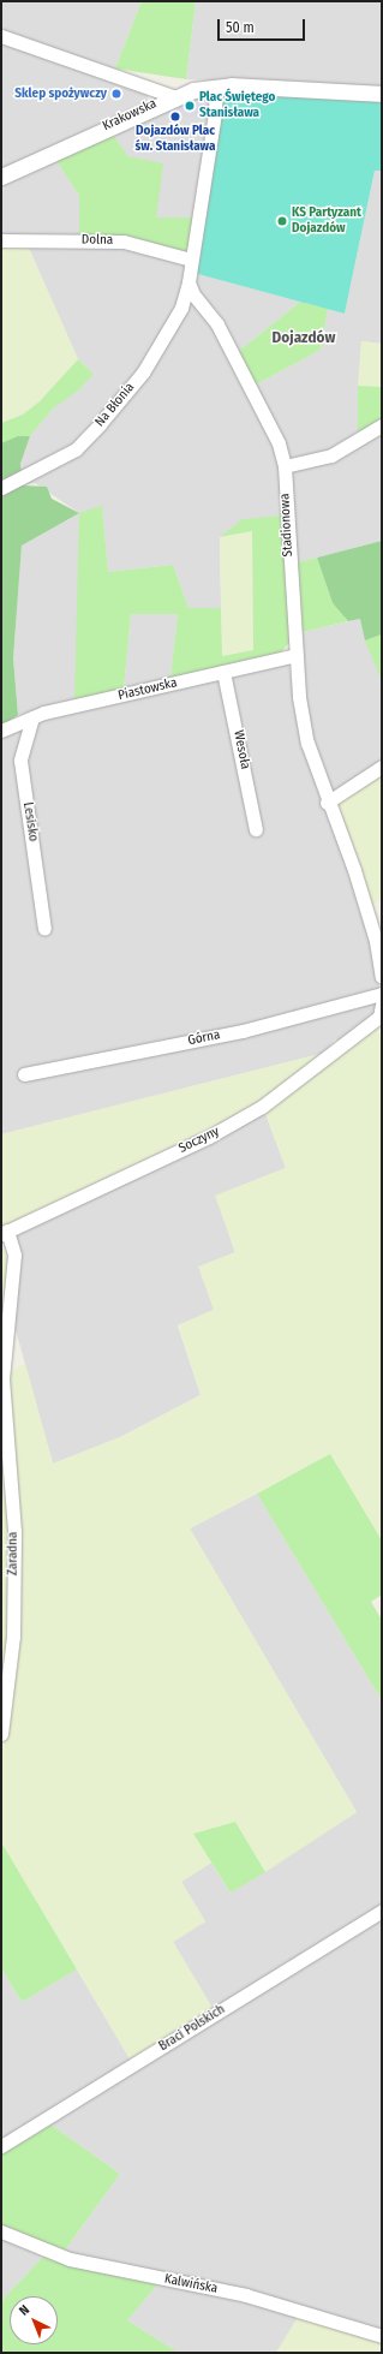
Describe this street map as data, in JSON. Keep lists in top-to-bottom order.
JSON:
{
  "streets": {
    "street": [
      "Krakowska",
      "Dolna",
      "Na Błonia",
      "Stadionowa",
      "Piastowska",
      "Wesoła",
      "Lesisko",
      "Górna",
      "Soczyny",
      "Zaradna",
      "Braci Polskich",
      "Kalwińska"
    ]
  },
  "crossings": [
    ["Krakowska", "Stadionowa"],
    ["Dolna", "Stadionowa"],
    ["Na Błonia", "Stadionowa"],
    ["Stadionowa", "Piastowska"],
    ["Piastowska", "Wesoła"],
    ["Piastowska", "Lesisko"],
    ["Soczyny", "Zaradna"]
  ],
  "districts": ["Dojazdów"],
  "places": [
    "Sklep spożywczy",
    "Plac Świętego Stanisława",
    "Dojazdów Plac św. Stanisława",
    "KS Partyzant Dojazdów"
  ],
  "scale_bar": "50 m",
  "north": "top left"
}
